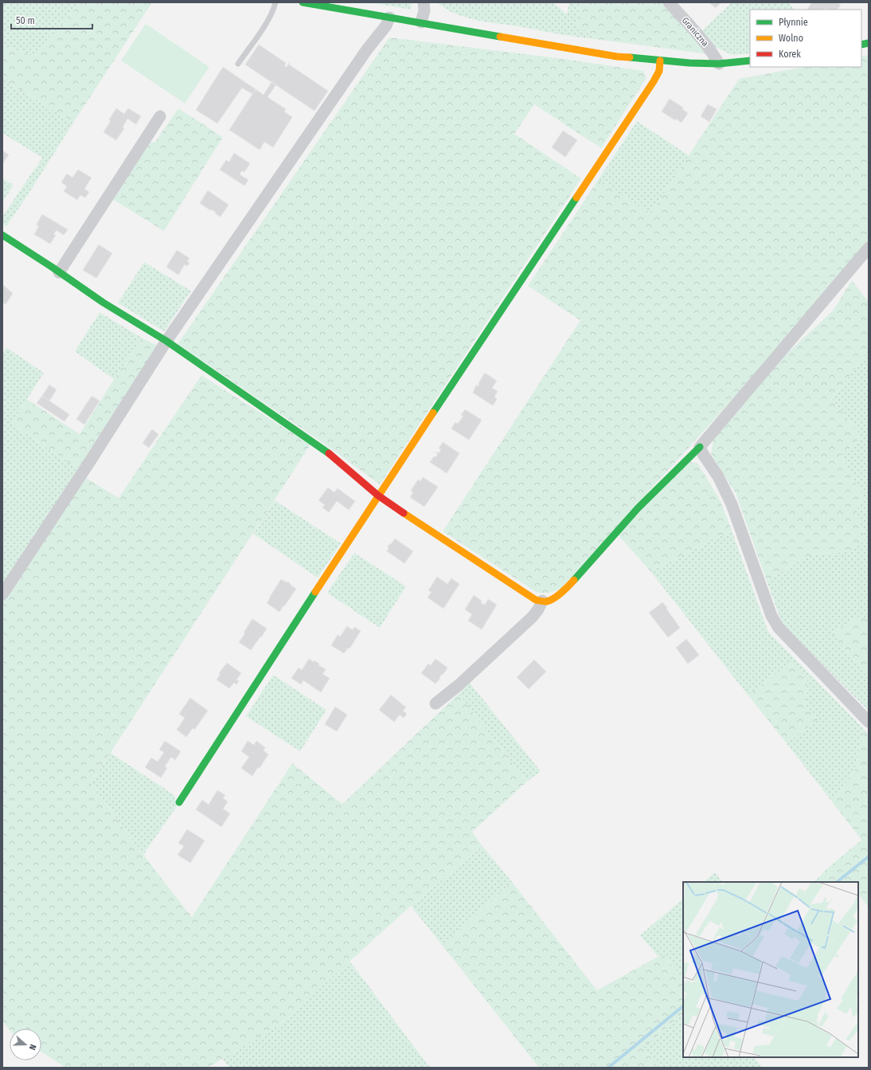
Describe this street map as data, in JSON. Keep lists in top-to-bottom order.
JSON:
{
  "streets": {
    "street": ["Graniczna"]
  },
  "legend": ["Płynnie", "Wolno", "Korek"],
  "scale_bar": "50 m",
  "north": "right"
}
